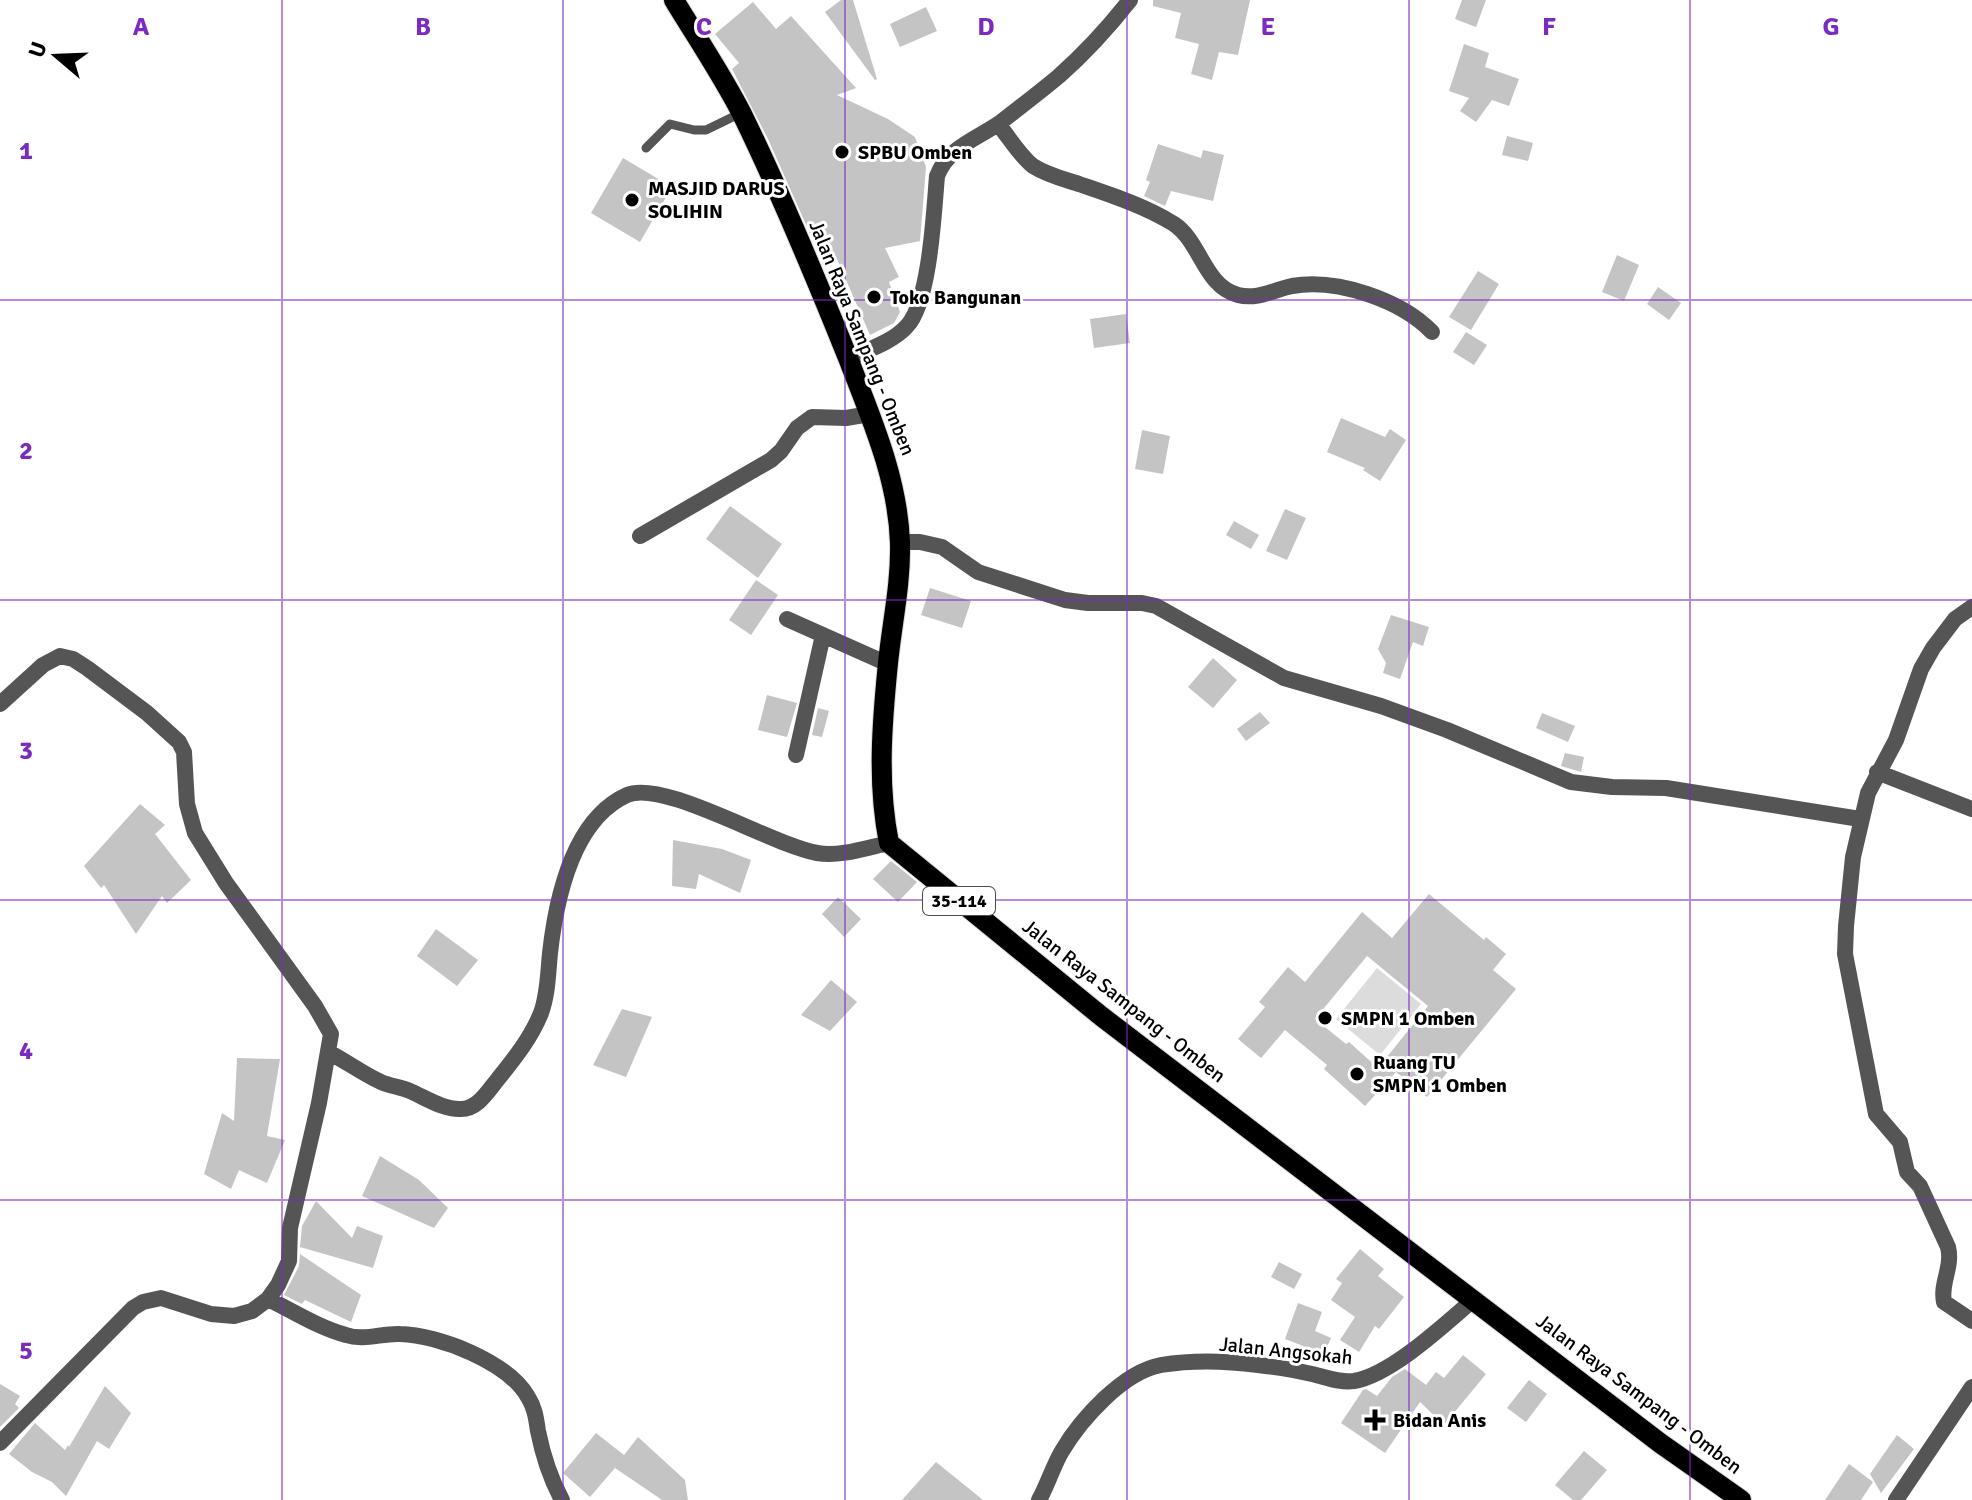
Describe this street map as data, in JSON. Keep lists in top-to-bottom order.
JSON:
{
  "streets": {
    "main road": ["Jalan Raya Sampang - Omben", "35-114"],
    "street": ["Jalan Angsokah"]
  },
  "crossings": [
    ["Jalan Raya Sampang - Omben", "Jalan Angsokah"]
  ],
  "places": {
    "other": [
      "SPBU Omben",
      "MASJID DARUS SOLIHIN",
      "Toko Bangunan",
      "SMPN 1 Omben",
      "Ruang TU SMPN 1 Omben"
    ],
    "health": ["Bidan Anis"]
  },
  "north": "left",
  "grid": {
    "columns": [
      "A",
      "B",
      "C",
      "D",
      "E",
      "F",
      "G"
    ],
    "rows": [
      "1",
      "2",
      "3",
      "4",
      "5"
    ]
  }
}
